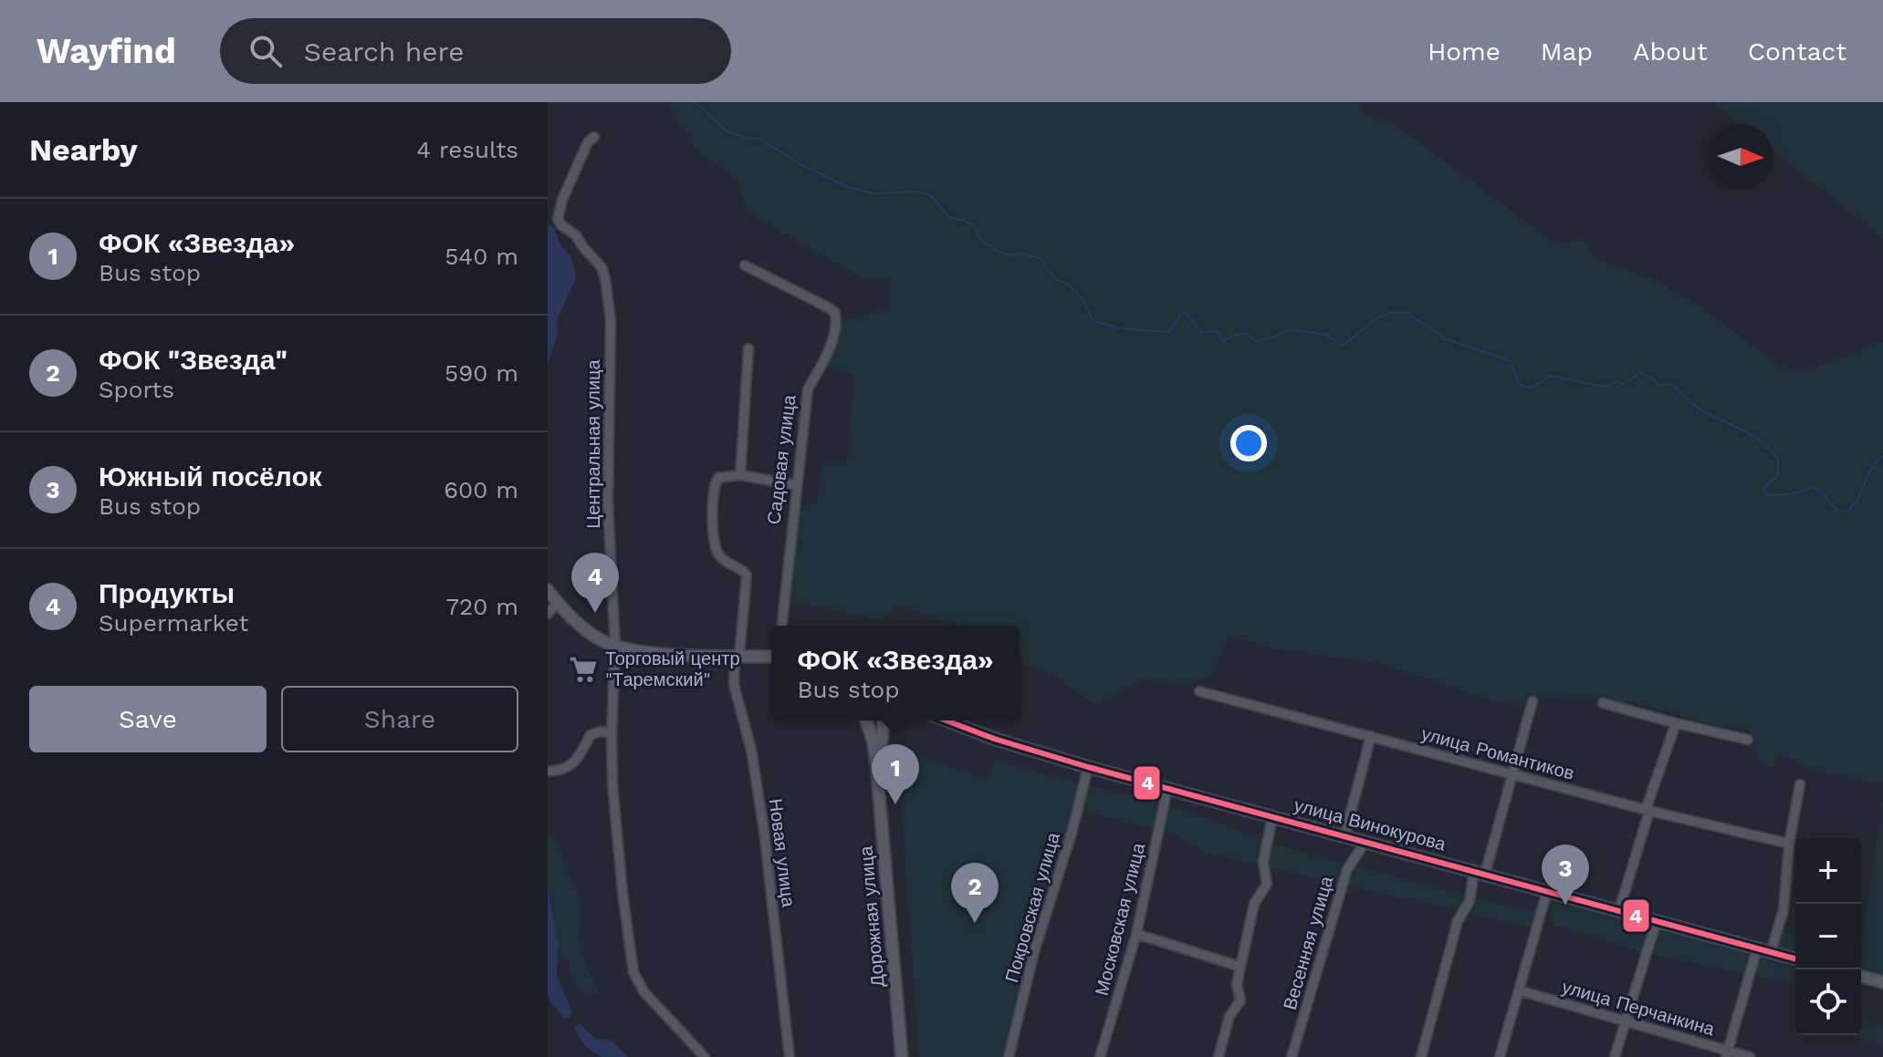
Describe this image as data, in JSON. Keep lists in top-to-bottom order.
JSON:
{
  "streets": {
    "main road": ["улица Винокурова", "Дорожная улица"],
    "street": [
      "Центральная улица",
      "Садовая улица",
      "улица Романтиков",
      "Новая улица",
      "Покровская улица",
      "Московская улица",
      "Весенняя улица",
      "улица Перчанкина"
    ]
  },
  "crossings": [
    ["улица Винокурова", "Покровская улица"],
    ["улица Винокурова", "Московская улица"],
    ["улица Винокурова", "Весенняя улица"]
  ],
  "places": {
    "supermarket": ["Торговый центр \"Таремский\""]
  },
  "lines": ["transit line 4"],
  "north": "right",
  "page": {
    "header": "Wayfind",
    "search": "Search here",
    "nav": [
      "Home",
      "Map",
      "About",
      "Contact"
    ],
    "heading": ["Nearby", "4 results"],
    "list": [
      {
        "mark": "1",
        "name": "ФОК «Звезда»",
        "note": "Bus stop",
        "value": "540 m"
      },
      {
        "mark": "2",
        "name": "ФОК \"Звезда\"",
        "note": "Sports",
        "value": "590 m"
      },
      {
        "mark": "3",
        "name": "Южный посёлок",
        "note": "Bus stop",
        "value": "600 m"
      },
      {
        "mark": "4",
        "name": "Продукты",
        "note": "Supermarket",
        "value": "720 m"
      }
    ],
    "pins": [
      "4",
      "1",
      "3",
      "2"
    ],
    "popup": ["ФОК «Звезда»", "Bus stop"],
    "buttons": ["Save", "Share"],
    "map_buttons": ["+", "−"]
  }
}
